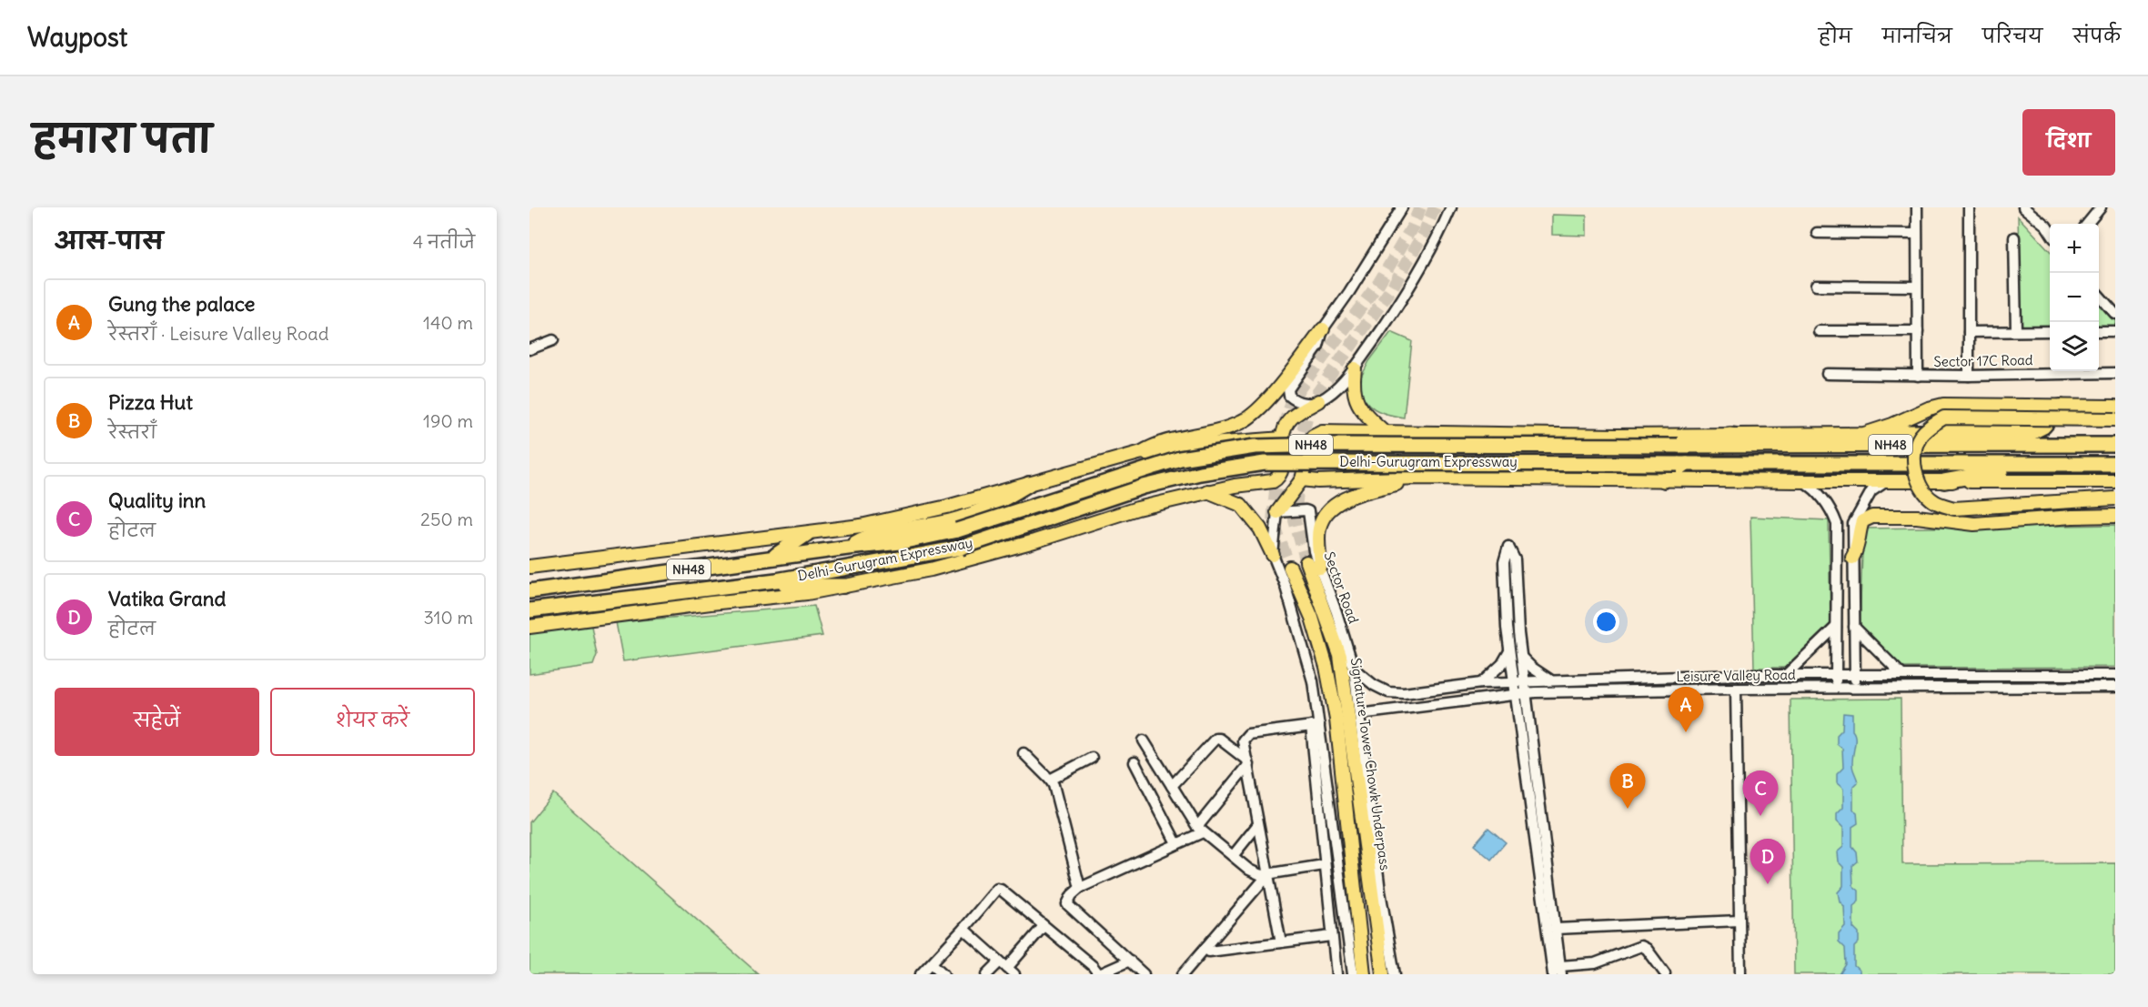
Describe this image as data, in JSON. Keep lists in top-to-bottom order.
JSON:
{
  "streets": {
    "highway": ["NH48", "Delhi-Gurugram Expressway"],
    "main road": ["Signature Tower Chowk Underpass"],
    "street": ["Sector 17C Road", "Sector Road", "Leisure Valley Road"]
  },
  "crossings": [
    ["Sector Road", "Leisure Valley Road"]
  ],
  "page": {
    "header": "Waypost",
    "nav": [
      "होम",
      "मानचित्र",
      "परिचय",
      "संपर्क"
    ],
    "title": "हमारा पता",
    "buttons": [
      "दिशा",
      ["सहेजें", "शेयर करें"]
    ],
    "heading": ["आस-पास", "4 नतीजे"],
    "map_buttons": ["+", "−"],
    "list": [
      {
        "mark": "A",
        "name": "Gung the palace",
        "note": "रेस्तराँ · Leisure Valley Road",
        "value": "140 m"
      },
      {
        "mark": "B",
        "name": "Pizza Hut",
        "note": "रेस्तराँ",
        "value": "190 m"
      },
      {
        "mark": "C",
        "name": "Quality inn",
        "note": "होटल",
        "value": "250 m"
      },
      {
        "mark": "D",
        "name": "Vatika Grand",
        "note": "होटल",
        "value": "310 m"
      }
    ],
    "pins": [
      "A",
      "B",
      "C",
      "D"
    ]
  }
}
